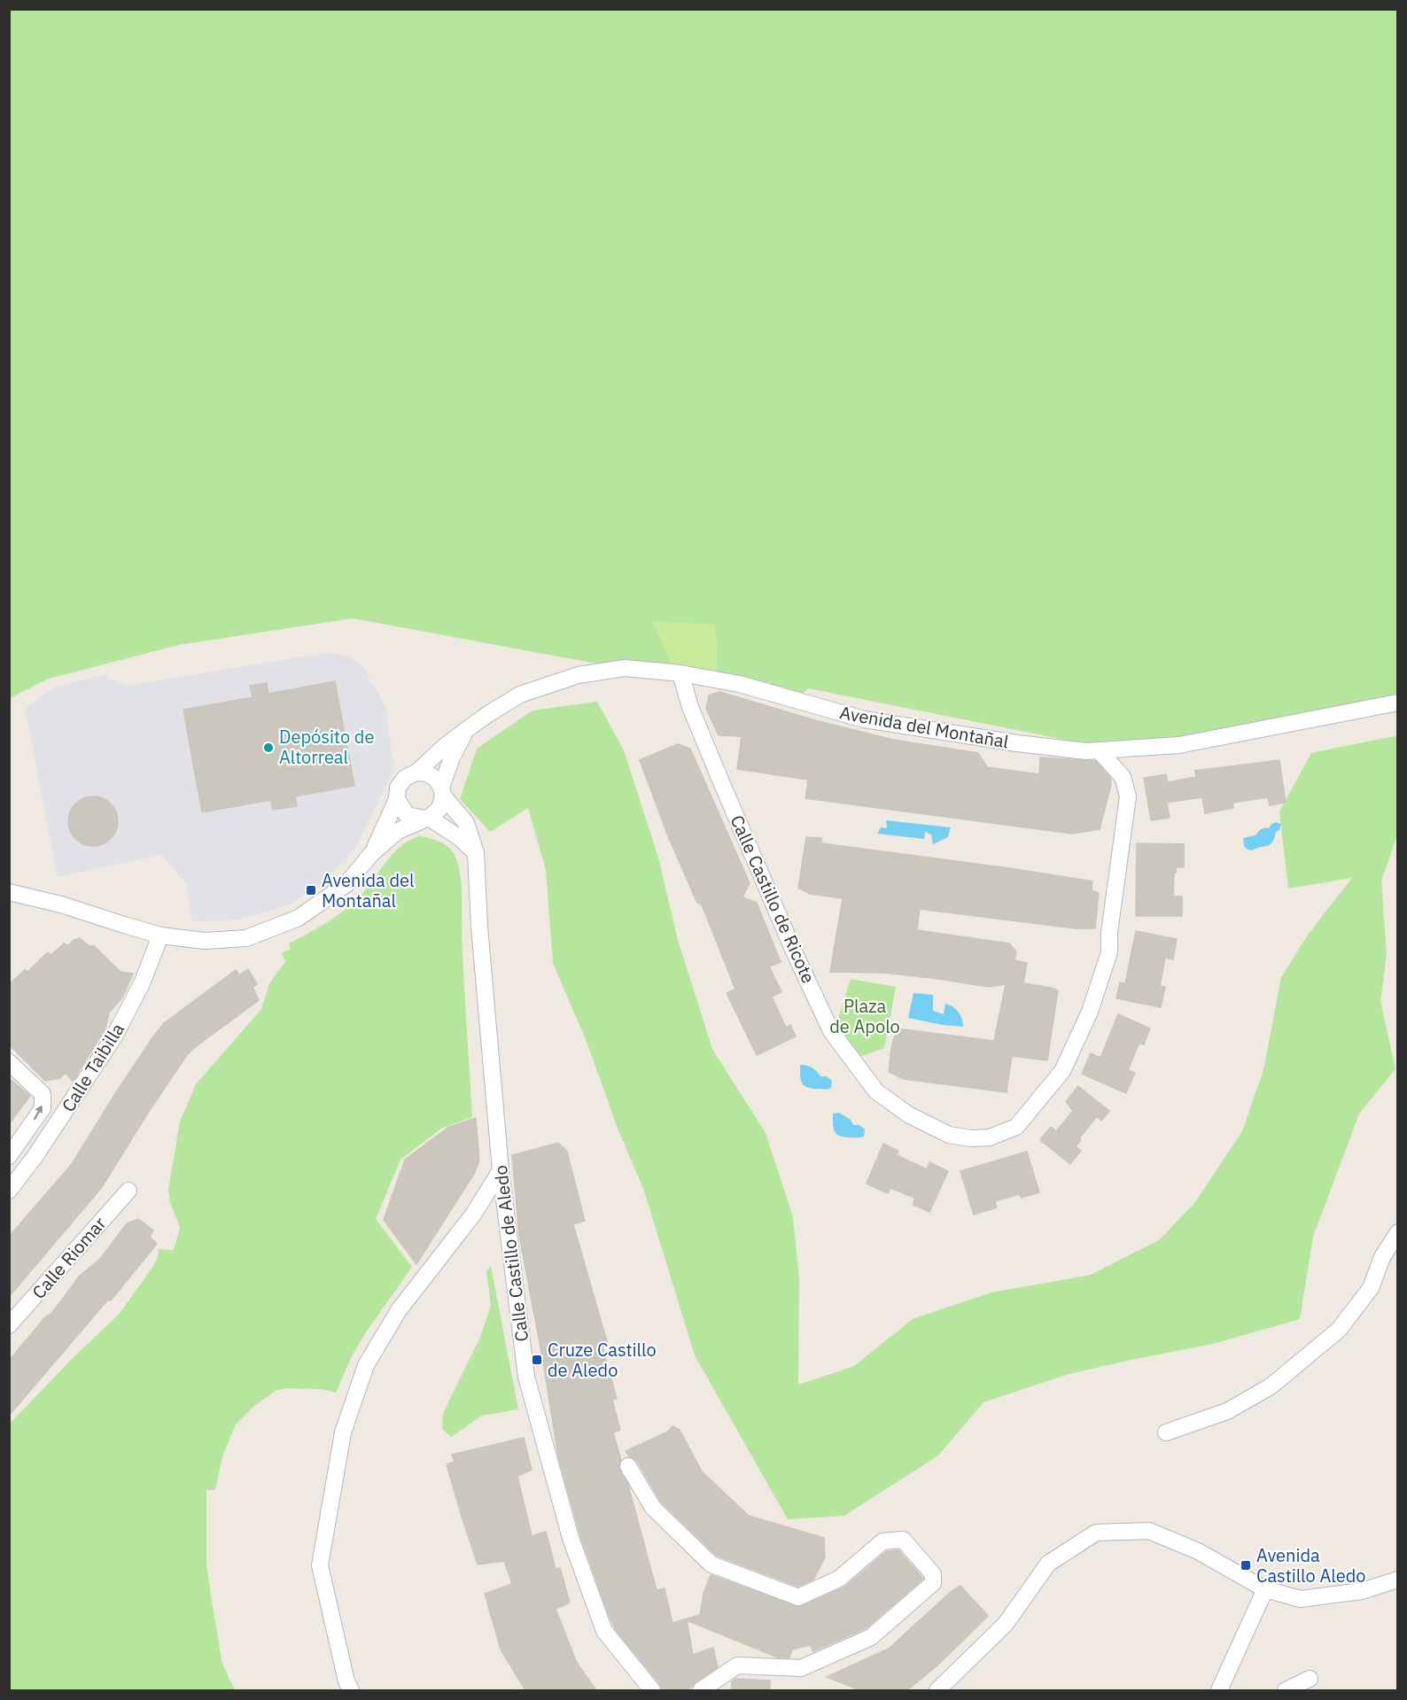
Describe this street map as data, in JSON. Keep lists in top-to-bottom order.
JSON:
{
  "streets": {
    "street": [
      "Avenida del Montañal",
      "Calle Castillo de Ricote",
      "Calle Taibilla",
      "Calle Castillo de Aledo",
      "Calle Riomar"
    ]
  },
  "crossings": [
    ["Avenida del Montañal", "Calle Castillo de Ricote"],
    ["Avenida del Montañal", "Calle Castillo de Aledo"]
  ],
  "parks": ["Plaza de Apolo"],
  "places": {
    "other": ["Depósito de Altorreal"],
    "transit": ["Avenida del Montañal", "Cruze Castillo de Aledo", "Avenida Castillo Aledo"]
  }
}
